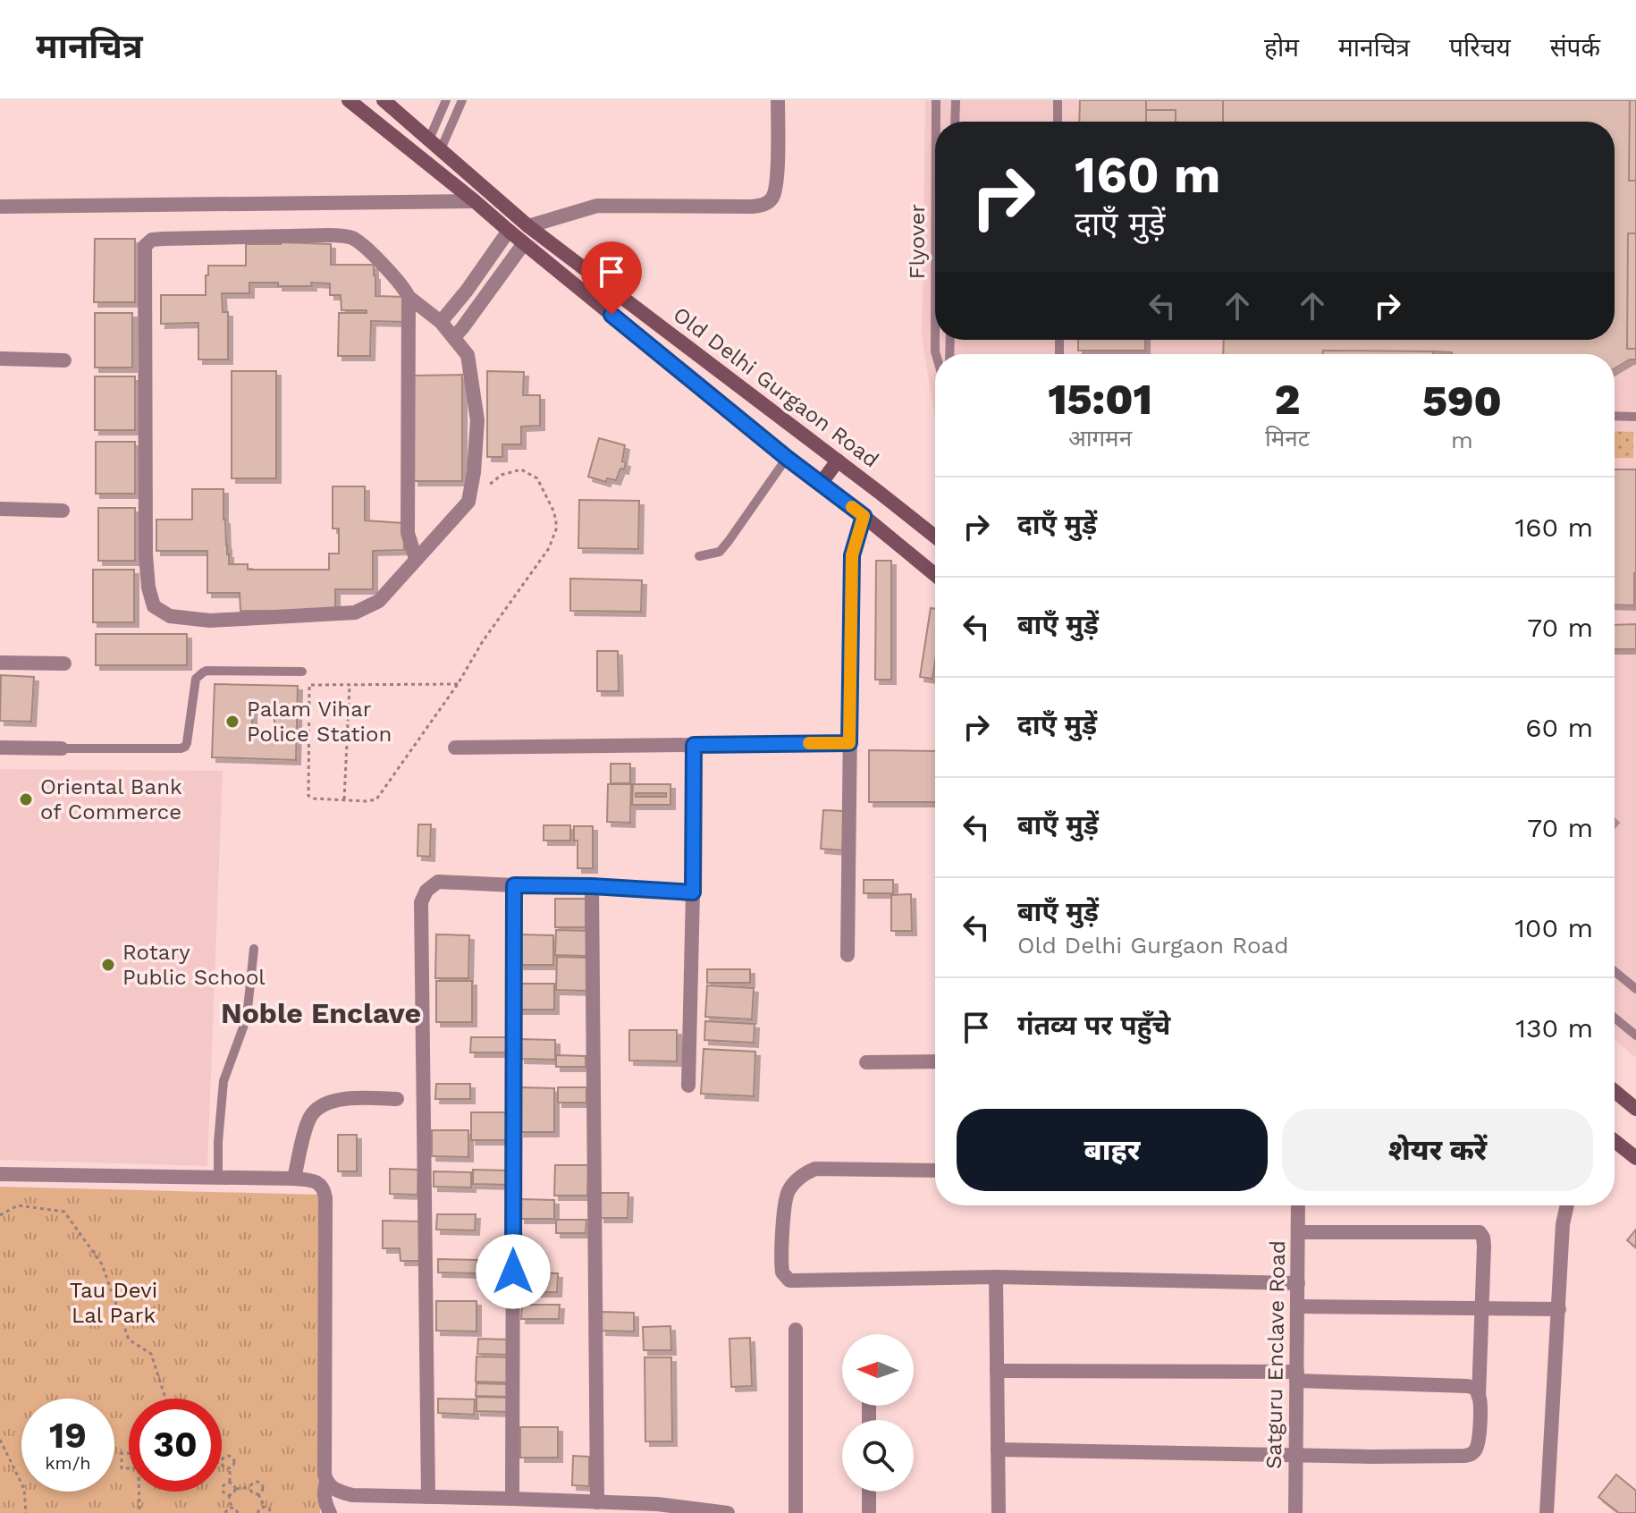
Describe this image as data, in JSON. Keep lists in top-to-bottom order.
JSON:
{
  "streets": {
    "main road": ["Old Delhi Gurgaon Road"],
    "street": ["Satguru Enclave Road"],
    "lane": ["Flyover"]
  },
  "districts": ["Noble Enclave"],
  "parks": ["Tau Devi Lal Park"],
  "places": ["Palam Vihar Police Station", "Oriental Bank of Commerce", "Rotary Public School"],
  "north": "left",
  "page": {
    "header": "मानचित्र",
    "nav": [
      "होम",
      "मानचित्र",
      "परिचय",
      "संपर्क"
    ],
    "turn": ["160 m", "दाएँ मुड़ें"],
    "eta": [
      "15:01",
      "आगमन",
      "2",
      "मिनट",
      "590",
      "m"
    ],
    "list": [
      {
        "name": "दाएँ मुड़ें",
        "value": "160 m"
      },
      {
        "name": "बाएँ मुड़ें",
        "value": "70 m"
      },
      {
        "name": "दाएँ मुड़ें",
        "value": "60 m"
      },
      {
        "name": "बाएँ मुड़ें",
        "value": "70 m"
      },
      {
        "name": "बाएँ मुड़ें",
        "note": "Old Delhi Gurgaon Road",
        "value": "100 m"
      },
      {
        "name": "गंतव्य पर पहुँचे",
        "value": "130 m"
      }
    ],
    "buttons": ["बाहर", "शेयर करें"],
    "speed": "19 km/h",
    "limit": "30"
  }
}
